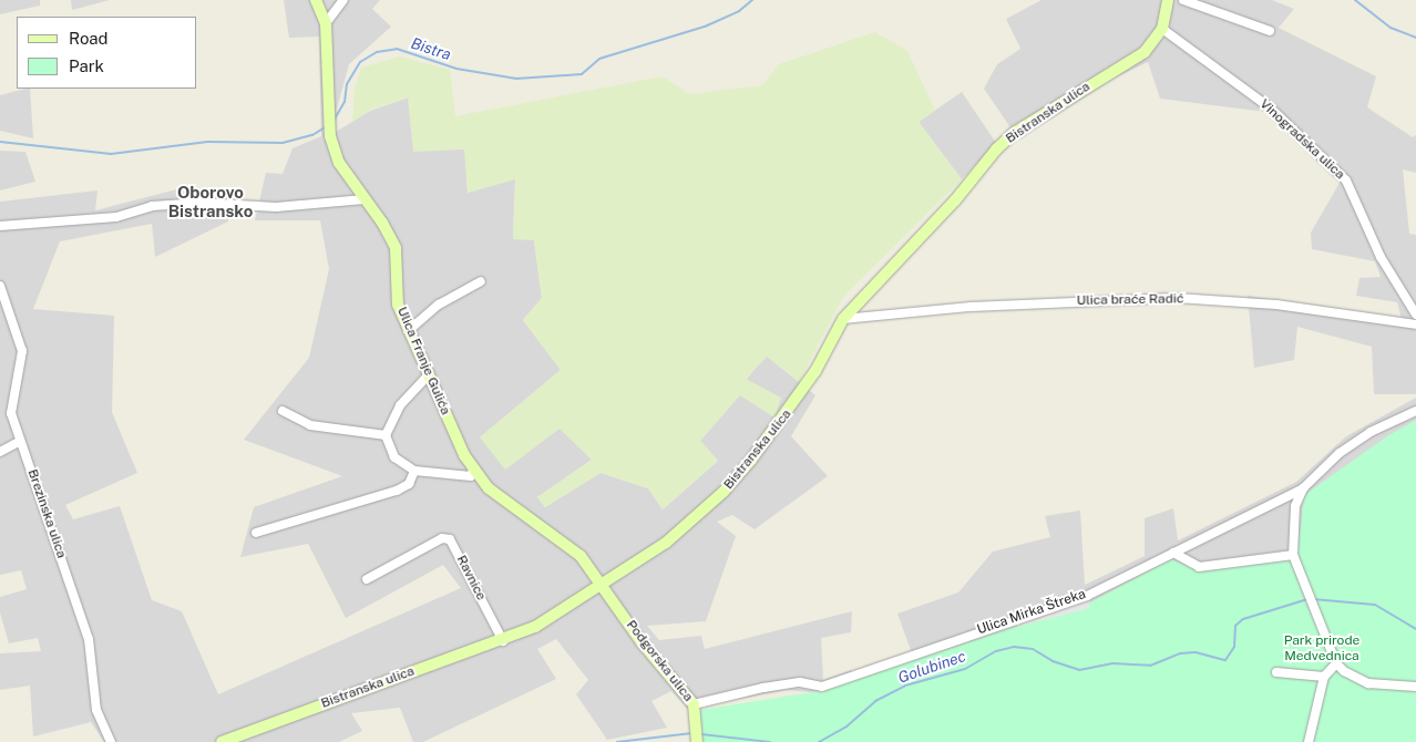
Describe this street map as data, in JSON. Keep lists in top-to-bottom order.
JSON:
{
  "streets": {
    "main road": ["Bistranska ulica", "Ulica Franje Gulića", "Podgorska ulica"],
    "street": [
      "Vinogradska ulica",
      "Ulica braće Radić",
      "Brezinska ulica",
      "Ravnice",
      "Ulica Mirka Štreka"
    ]
  },
  "crossings": [
    ["Bistranska ulica", "Vinogradska ulica"],
    ["Bistranska ulica", "Ulica braće Radić"],
    ["Bistranska ulica", "Ulica Franje Gulića"],
    ["Bistranska ulica", "Ravnice"],
    ["Bistranska ulica", "Podgorska ulica"],
    ["Ulica Franje Gulića", "Podgorska ulica"],
    ["Ulica Mirka Štreka", "Podgorska ulica"]
  ],
  "districts": ["Oborovo Bistransko"],
  "water": ["Bistra", "Golubinec"],
  "parks": ["Park prirode Medvednica"],
  "legend": ["Road", "Park"]
}
